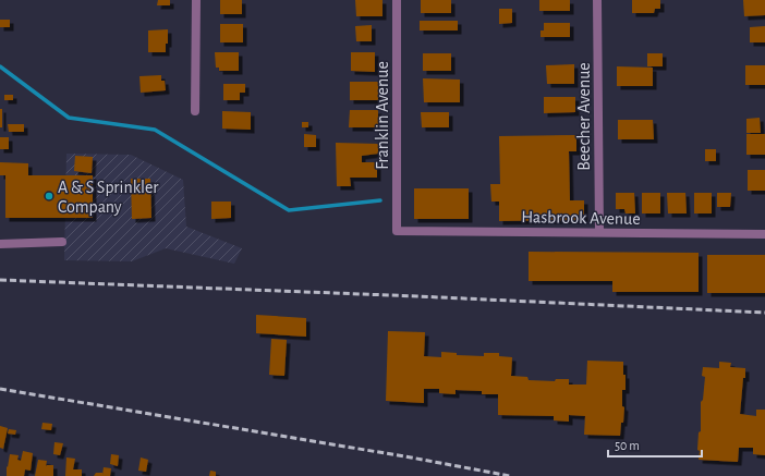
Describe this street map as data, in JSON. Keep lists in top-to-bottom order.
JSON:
{
  "streets": {
    "street": ["Franklin Avenue", "Beecher Avenue", "Hasbrook Avenue"]
  },
  "crossings": [
    ["Franklin Avenue", "Hasbrook Avenue"],
    ["Beecher Avenue", "Hasbrook Avenue"]
  ],
  "places": ["A & S Sprinkler Company"],
  "scale_bar": "50 m"
}
